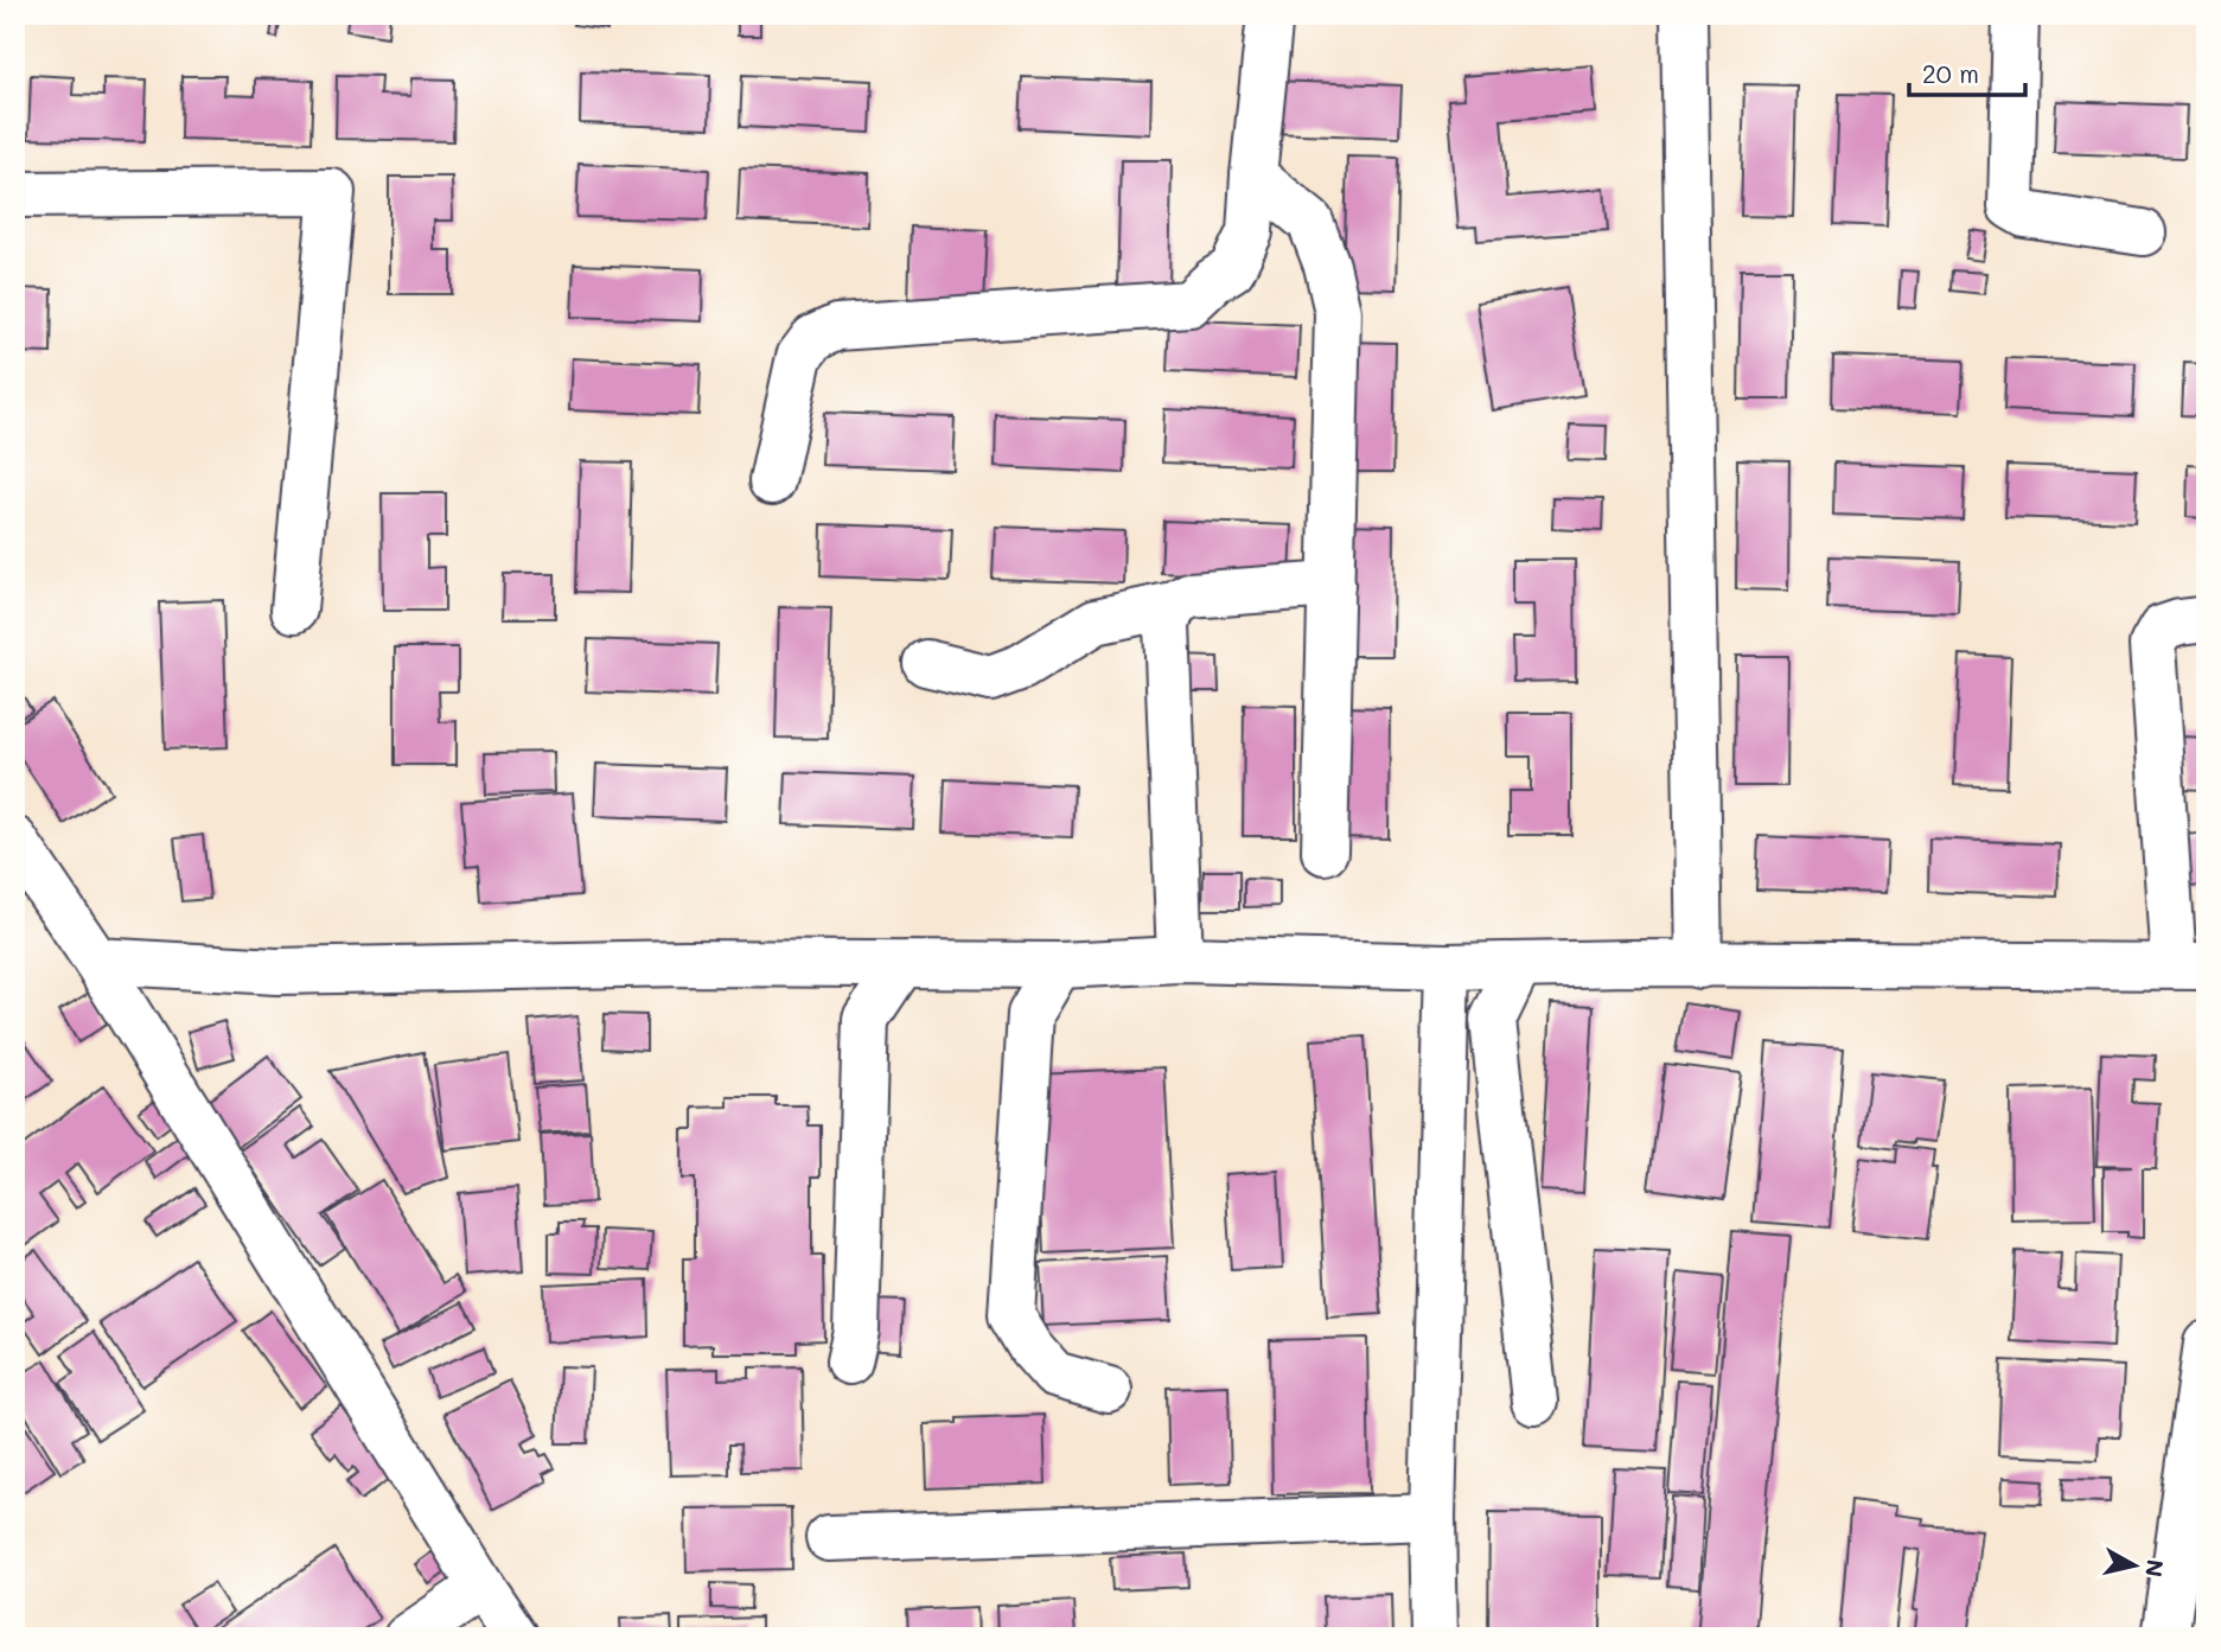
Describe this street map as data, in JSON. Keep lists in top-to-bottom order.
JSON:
{
  "scale_bar": "20 m",
  "north": "right"
}
